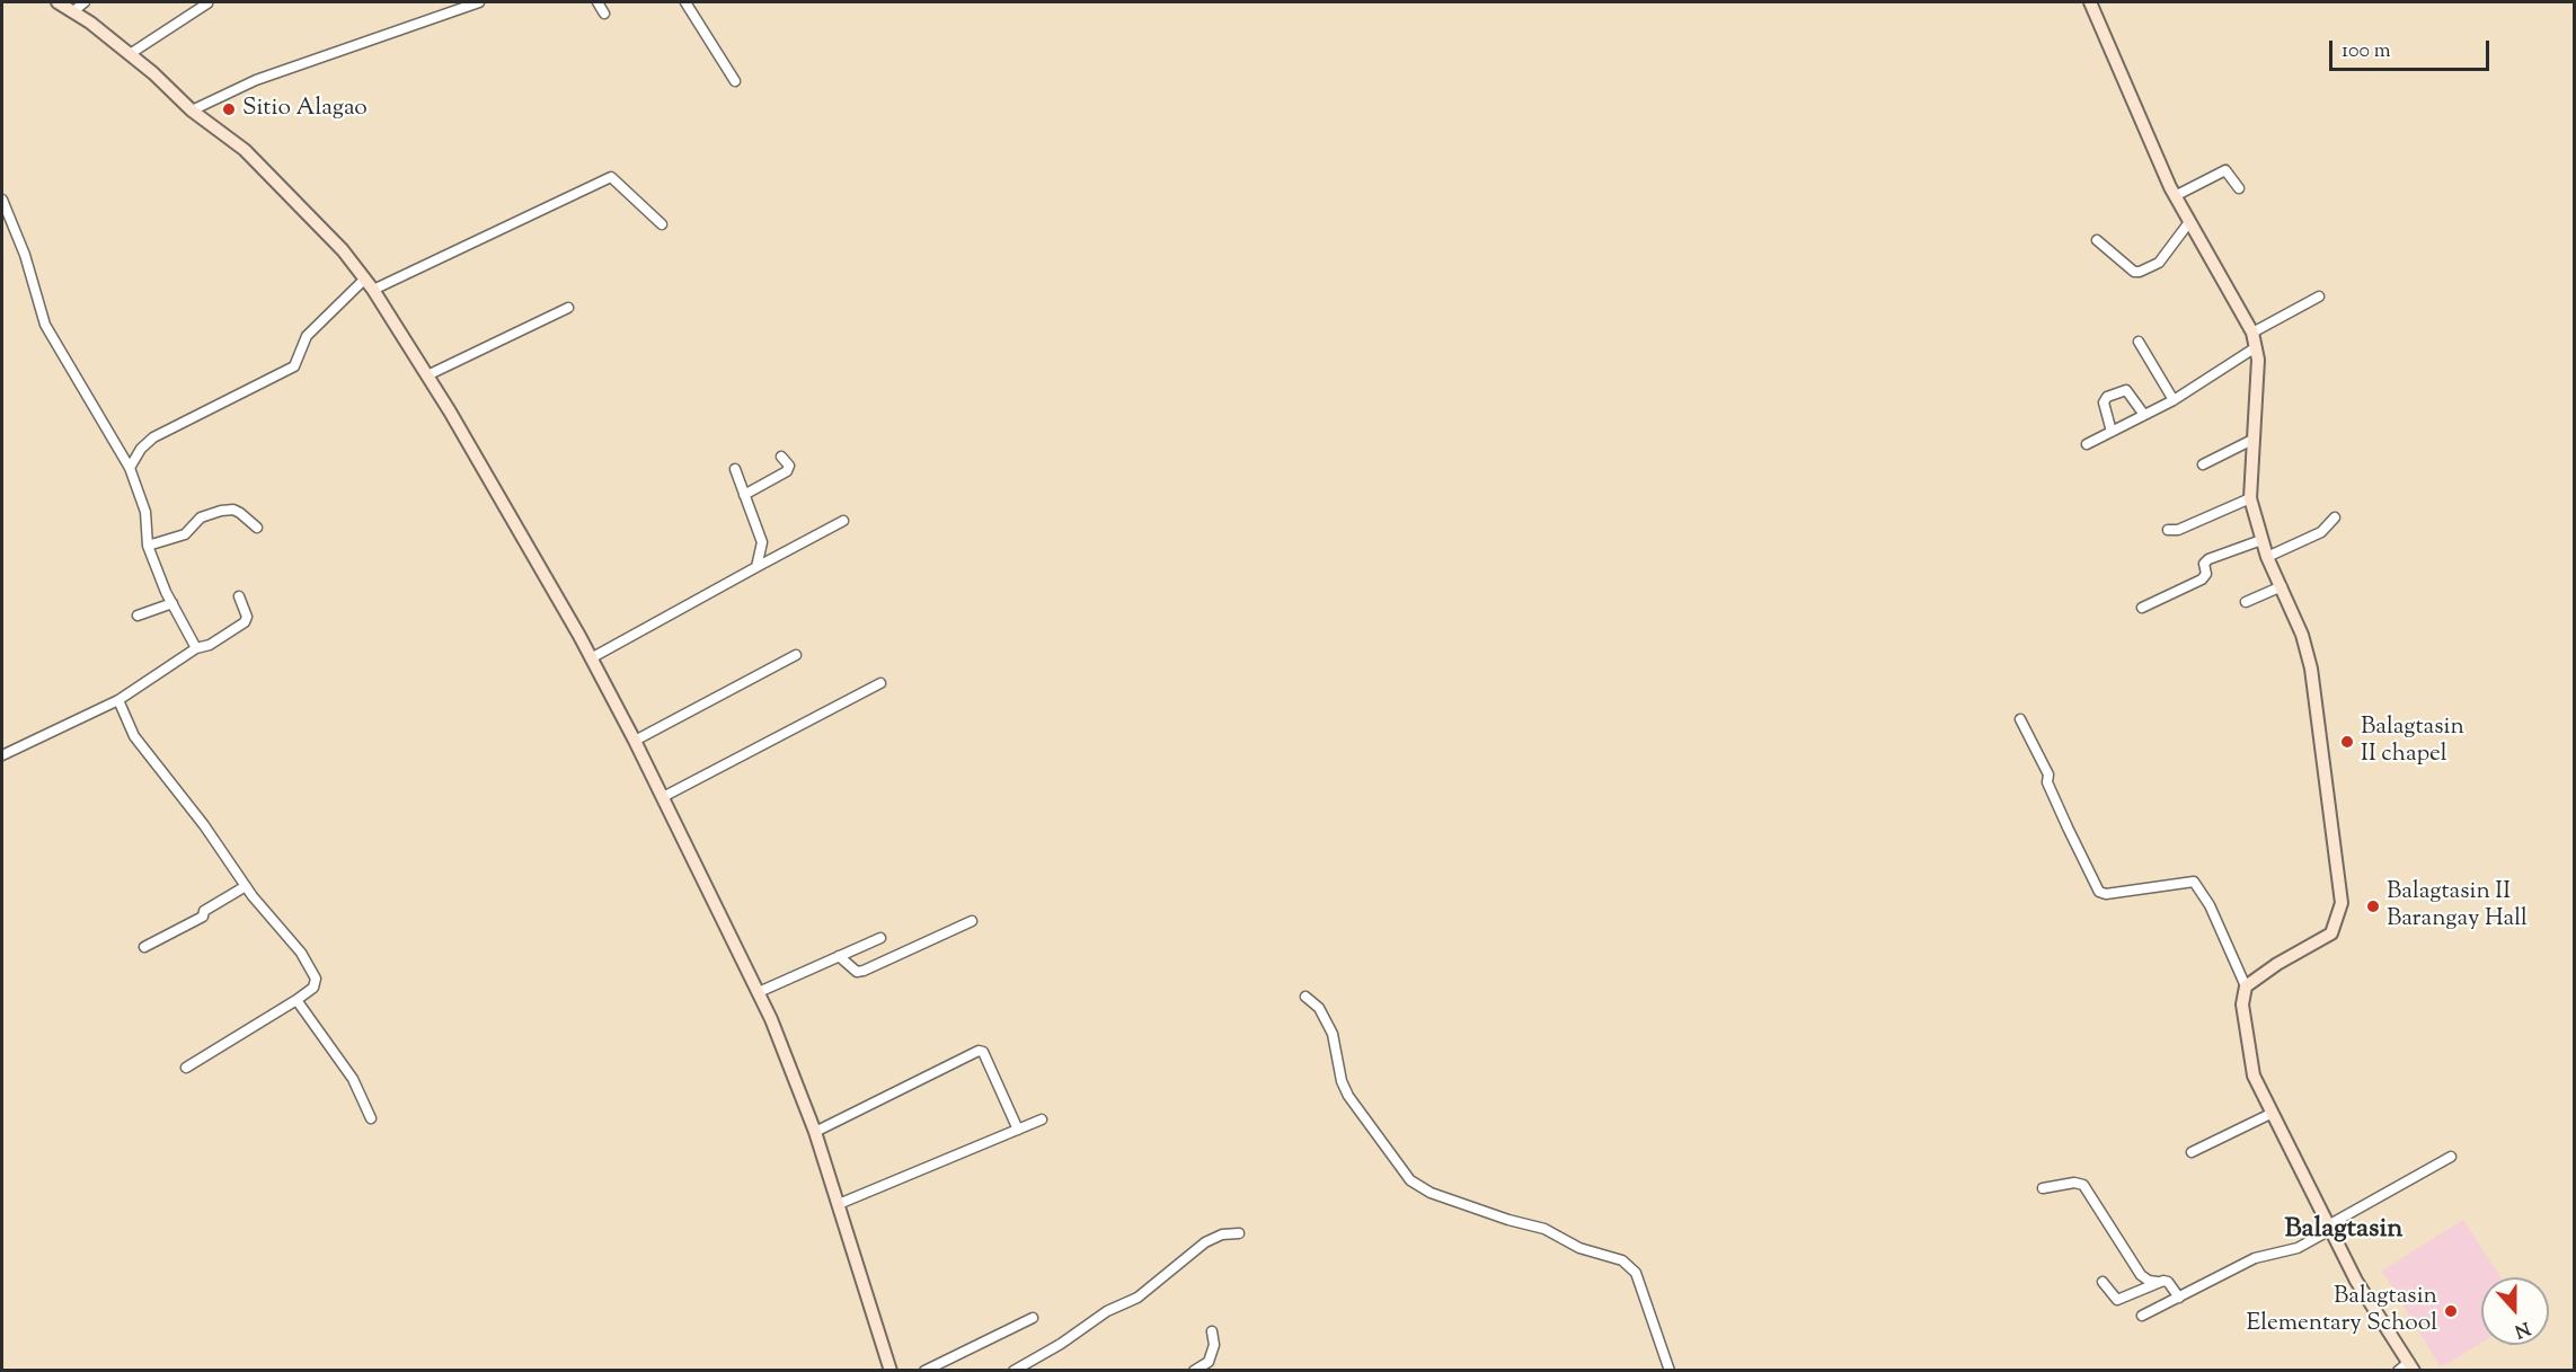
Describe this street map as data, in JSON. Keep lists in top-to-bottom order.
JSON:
{
  "districts": ["Balagtasin"],
  "places": [
    "Sitio Alagao",
    "Balagtasin II chapel",
    "Balagtasin II Barangay Hall",
    "Balagtasin Elementary School"
  ],
  "scale_bar": "100 m",
  "north": "bottom"
}
